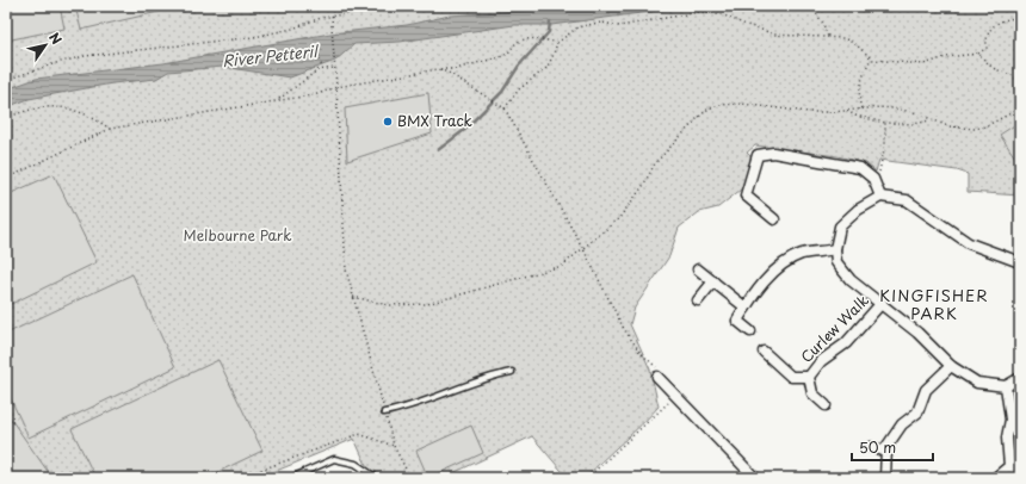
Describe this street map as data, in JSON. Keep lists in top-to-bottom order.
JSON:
{
  "streets": {
    "street": ["Curlew Walk"]
  },
  "districts": ["KINGFISHER PARK"],
  "water": ["River Petteril"],
  "parks": ["Melbourne Park"],
  "places": ["BMX Track"],
  "scale_bar": "50 m",
  "north": "top right"
}
